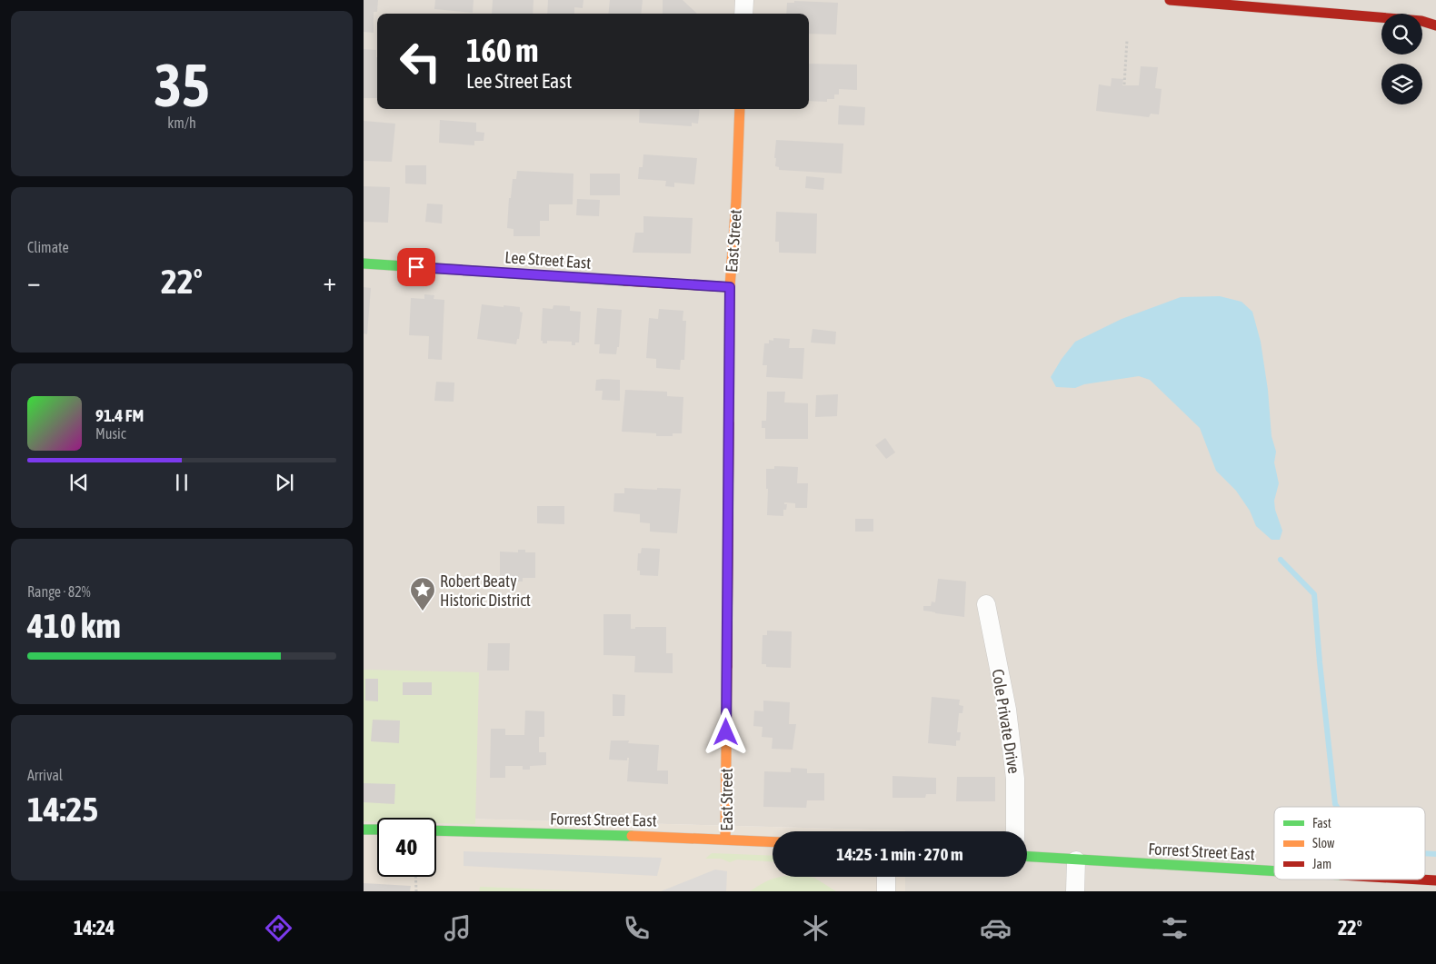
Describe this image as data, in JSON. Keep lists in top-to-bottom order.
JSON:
{
  "streets": {
    "street": [
      "East Street",
      "Lee Street East",
      "Cole Private Drive",
      "Forrest Street East"
    ]
  },
  "crossings": [
    ["East Street", "Lee Street East"],
    ["East Street", "Forrest Street East"]
  ],
  "places": {
    "place": ["Robert Beaty Historic District"]
  },
  "legend": ["Fast", "Slow", "Jam"],
  "page": {
    "tile": [
      ["35", "km/h"],
      "Climate",
      ["Range · 82%", "410 km"],
      ["Arrival", "14:25"]
    ],
    "turn": ["160 m", "Lee Street East"],
    "heat": ["−", "22°", "+"],
    "song": ["91.4 FM", "Music"],
    "limit": "40",
    "trip": "14:25 · 1 min · 270 m",
    "tabs": ["14:24", "22°"]
  }
}
